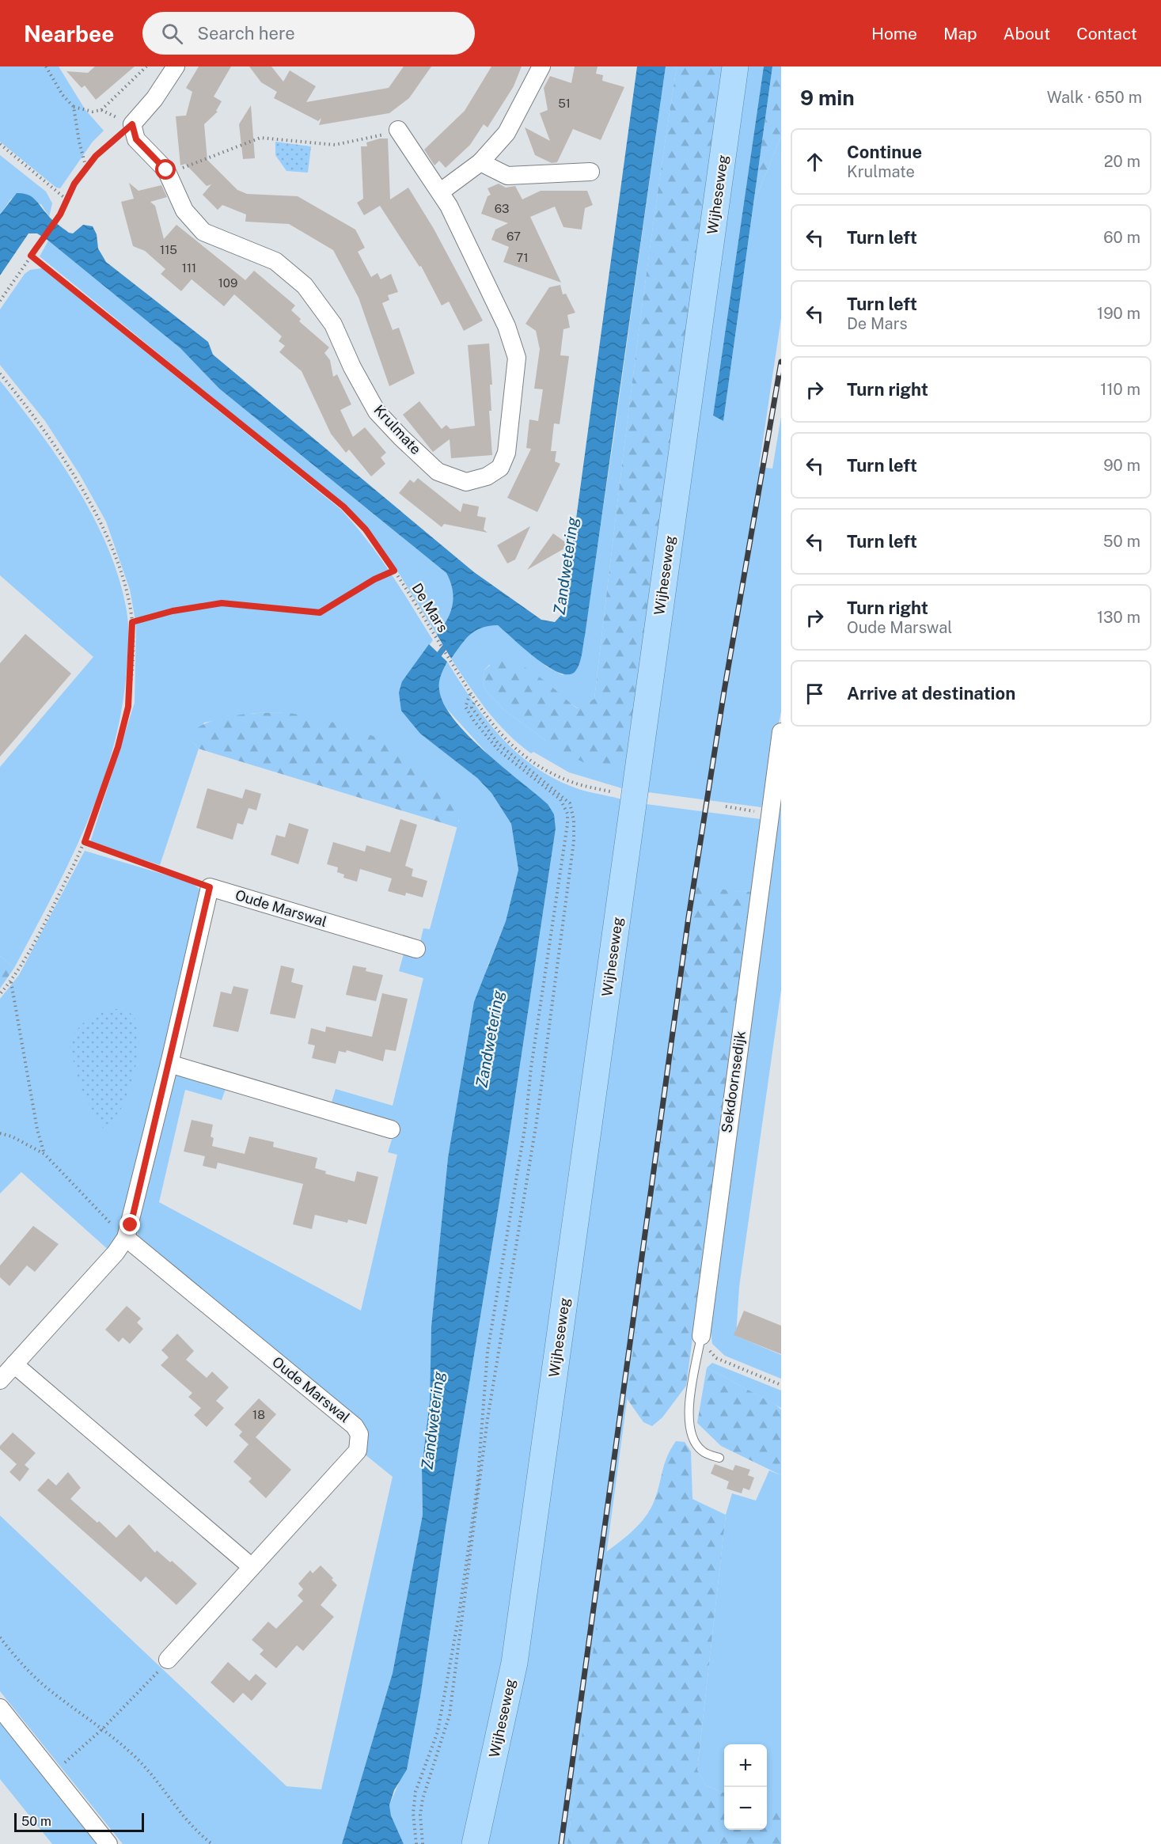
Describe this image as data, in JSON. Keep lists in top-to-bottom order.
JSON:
{
  "streets": {
    "main road": ["Wijheseweg"],
    "street": ["Krulmate", "Oude Marswal", "Sekdoornsedijk"],
    "path": ["De Mars"]
  },
  "water": ["Zandwetering"],
  "house_numbers": [
    "51",
    "63",
    "67",
    "115",
    "71",
    "111",
    "109",
    "18"
  ],
  "scale_bar": "50 m",
  "page": {
    "header": "Nearbee",
    "search": "Search here",
    "nav": [
      "Home",
      "Map",
      "About",
      "Contact"
    ],
    "heading": ["9 min", "Walk · 650 m"],
    "list": [
      ["Continue", "Krulmate", "20 m"],
      ["Turn left", "60 m"],
      ["Turn left", "De Mars", "190 m"],
      ["Turn right", "110 m"],
      ["Turn left", "90 m"],
      ["Turn left", "50 m"],
      ["Turn right", "Oude Marswal", "130 m"],
      "Arrive at destination"
    ],
    "map_buttons": ["+", "−"],
    "scale": "50 m"
  }
}
